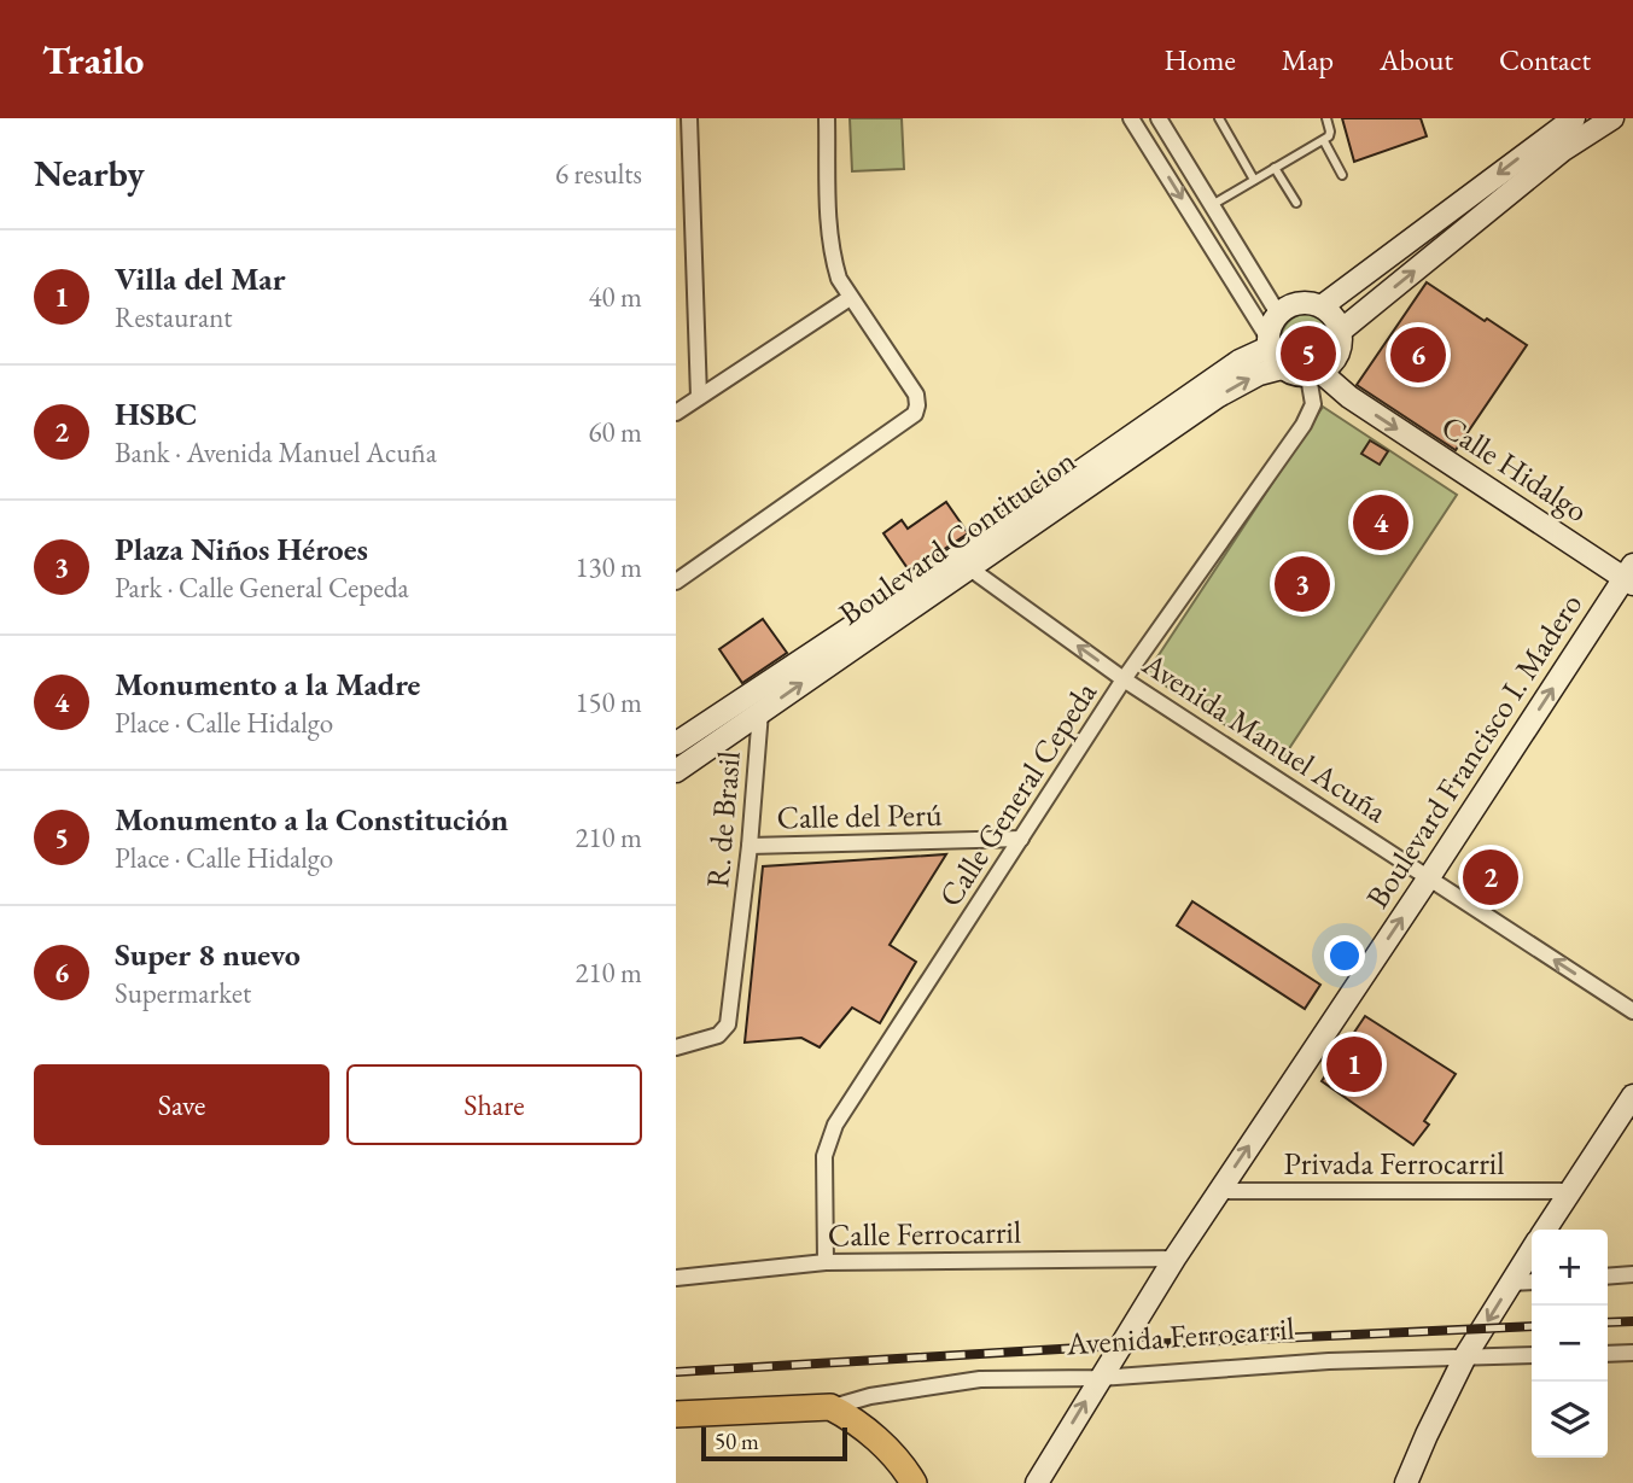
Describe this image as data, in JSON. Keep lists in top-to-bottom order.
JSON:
{
  "streets": {
    "main road": ["Avenida Ferrocarril"],
    "street": [
      "Calle Hidalgo",
      "Boulevard Contitucion",
      "Avenida Manuel Acuña",
      "Boulevard Francisco I. Madero",
      "Calle General Cepeda",
      "Calle del Perú",
      "R. de Brasil",
      "Privada Ferrocarril",
      "Calle Ferrocarril"
    ]
  },
  "crossings": [
    ["Calle Hidalgo", "Boulevard Contitucion"],
    ["Calle Hidalgo", "Boulevard Francisco I. Madero"],
    ["Calle Hidalgo", "Calle General Cepeda"],
    ["Boulevard Contitucion", "Avenida Manuel Acuña"],
    ["Boulevard Contitucion", "Calle General Cepeda"],
    ["Boulevard Contitucion", "R. de Brasil"],
    ["Avenida Manuel Acuña", "Boulevard Francisco I. Madero"],
    ["Avenida Manuel Acuña", "Calle General Cepeda"],
    ["Boulevard Francisco I. Madero", "Privada Ferrocarril"],
    ["Boulevard Francisco I. Madero", "Calle Ferrocarril"],
    ["Boulevard Francisco I. Madero", "Avenida Ferrocarril"],
    ["Calle General Cepeda", "Calle del Perú"],
    ["Calle General Cepeda", "Calle Ferrocarril"],
    ["Calle del Perú", "R. de Brasil"]
  ],
  "one_way": ["Calle Hidalgo", "Avenida Manuel Acuña", "Boulevard Francisco I. Madero"],
  "scale_bar": "50 m",
  "page": {
    "header": "Trailo",
    "nav": [
      "Home",
      "Map",
      "About",
      "Contact"
    ],
    "heading": ["Nearby", "6 results"],
    "list": [
      {
        "mark": "1",
        "name": "Villa del Mar",
        "note": "Restaurant",
        "value": "40 m"
      },
      {
        "mark": "2",
        "name": "HSBC",
        "note": "Bank · Avenida Manuel Acuña",
        "value": "60 m"
      },
      {
        "mark": "3",
        "name": "Plaza Niños Héroes",
        "note": "Park · Calle General Cepeda",
        "value": "130 m"
      },
      {
        "mark": "4",
        "name": "Monumento a la Madre",
        "note": "Place · Calle Hidalgo",
        "value": "150 m"
      },
      {
        "mark": "5",
        "name": "Monumento a la Constitución",
        "note": "Place · Calle Hidalgo",
        "value": "210 m"
      },
      {
        "mark": "6",
        "name": "Super 8 nuevo",
        "note": "Supermarket",
        "value": "210 m"
      }
    ],
    "pins": [
      "5",
      "6",
      "4",
      "3",
      "2",
      "1"
    ],
    "buttons": ["Save", "Share"],
    "map_buttons": ["+", "−"],
    "scale": "50 m"
  }
}
